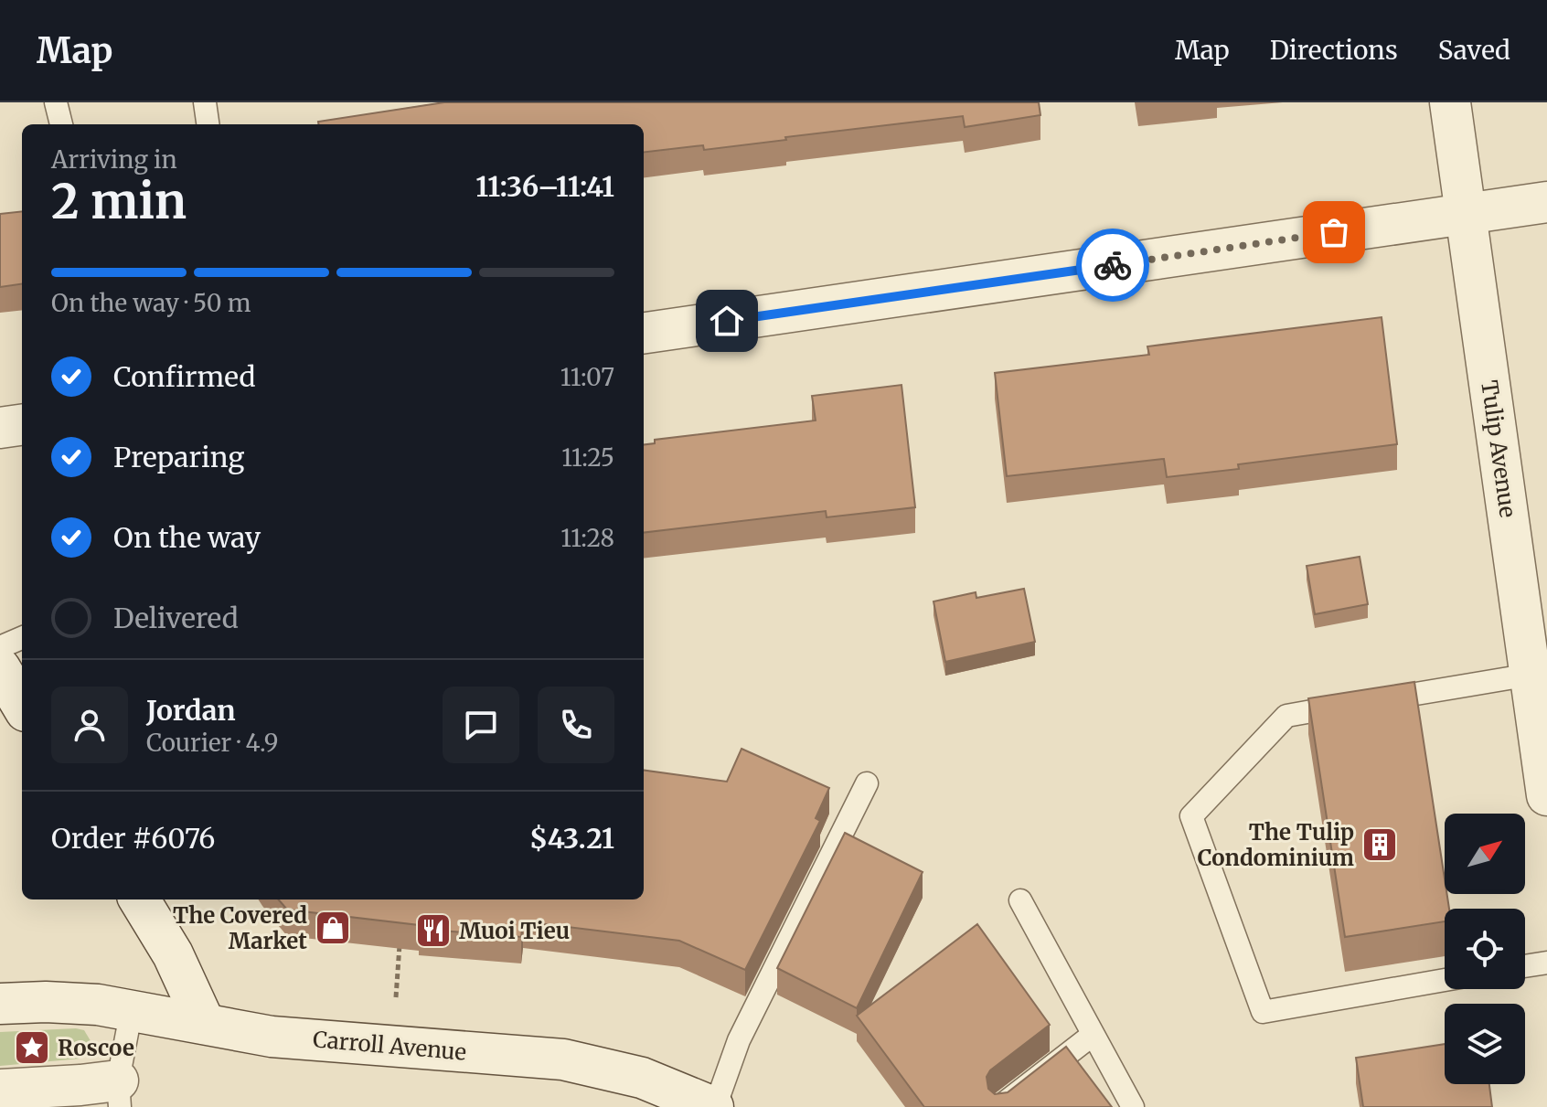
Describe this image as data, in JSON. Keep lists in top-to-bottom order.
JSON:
{
  "streets": {
    "street": ["Tulip Avenue", "Carroll Avenue"]
  },
  "places": {
    "building": ["The Tulip Condominium"],
    "shop": ["The Covered Market"],
    "restaurant": ["Muoi Tieu"],
    "place": ["Roscoe"]
  },
  "north": "top right",
  "page": {
    "header": "Map",
    "nav": ["Map", "Directions", "Saved"],
    "heading": ["2 min", "Arriving in", "11:36–11:41"],
    "panel": [
      "Jordan",
      "Courier · 4.9",
      "Order #6076",
      "$43.21"
    ],
    "bar": "On the way · 50 m",
    "list": [
      ["Confirmed", "11:07"],
      ["Preparing", "11:25"],
      ["On the way", "11:28"],
      "Delivered"
    ]
  }
}
